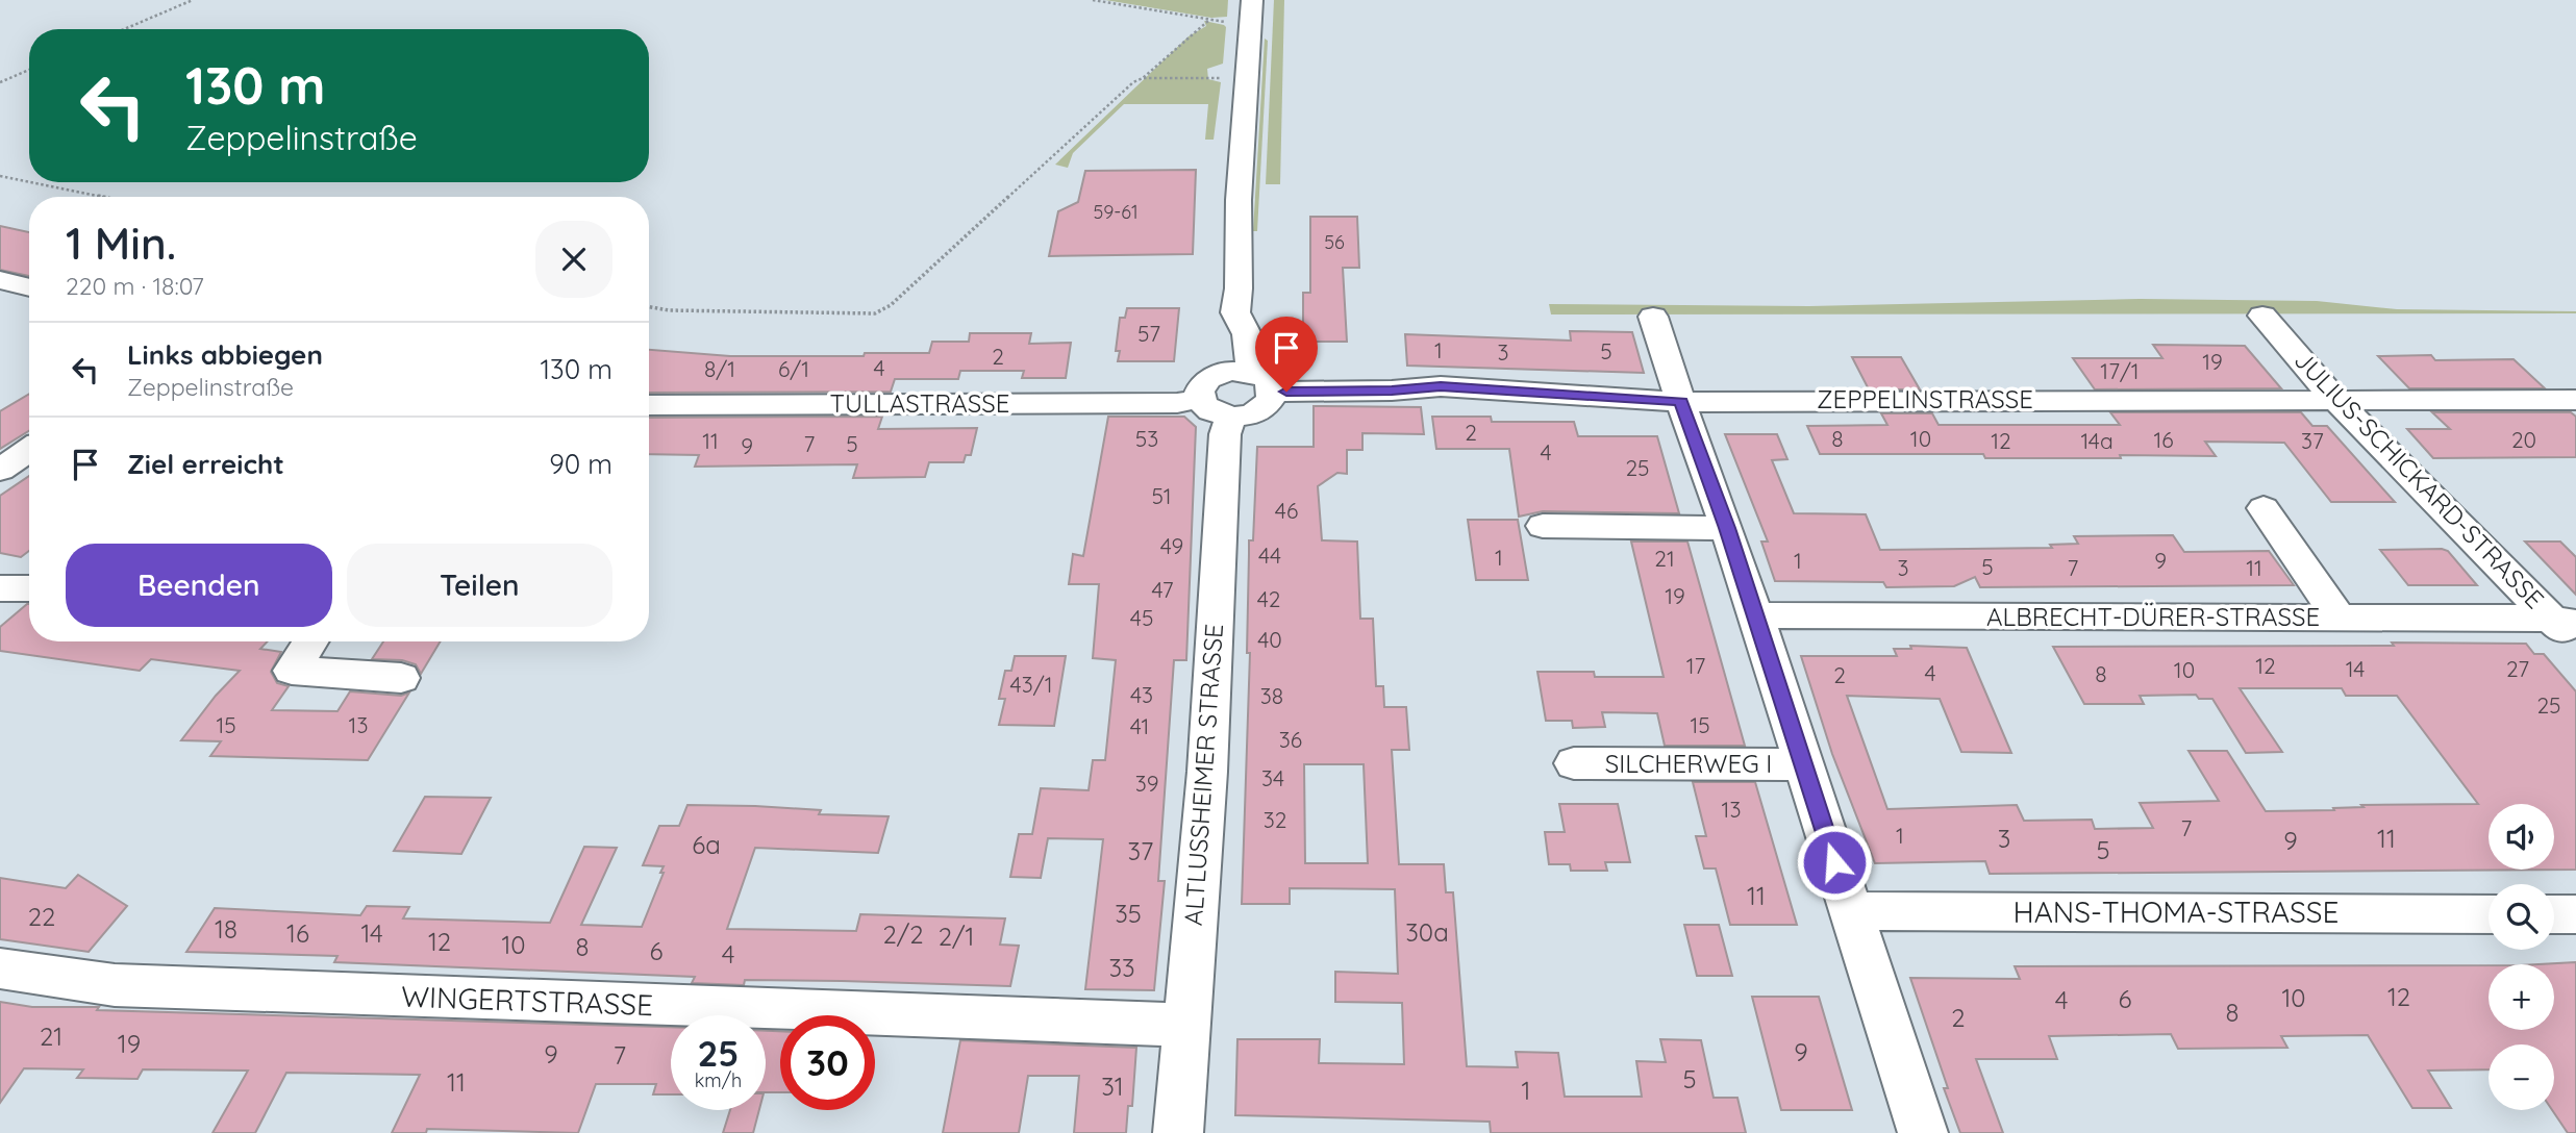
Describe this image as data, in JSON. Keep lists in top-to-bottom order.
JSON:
{
  "streets": {
    "street": [
      "ZEPPELINSTRASSE",
      "TULLASTRASSE",
      "JULIUS-SCHICKARD-STRASSE",
      "ALBRECHT-DÜRER-STRASSE",
      "SILCHERWEG I",
      "ALTLUSSHEIMER STRASSE",
      "HANS-THOMA-STRASSE",
      "WINGERTSTRASSE"
    ]
  },
  "crossings": [
    ["ZEPPELINSTRASSE", "JULIUS-SCHICKARD-STRASSE"],
    ["ZEPPELINSTRASSE", "ALTLUSSHEIMER STRASSE"],
    ["TULLASTRASSE", "ALTLUSSHEIMER STRASSE"],
    ["JULIUS-SCHICKARD-STRASSE", "ALBRECHT-DÜRER-STRASSE"],
    ["ALTLUSSHEIMER STRASSE", "WINGERTSTRASSE"]
  ],
  "house_numbers": [
    "59-61",
    "56",
    "57",
    "1",
    "5",
    "3",
    "2",
    "19",
    "4",
    "8/1",
    "6/1",
    "17/1",
    "2",
    "53",
    "8",
    "10",
    "16",
    "20",
    "11",
    "12",
    "14a",
    "37",
    "7",
    "5",
    "9",
    "4",
    "25",
    "51",
    "46",
    "49",
    "44",
    "1",
    "21",
    "1",
    "9",
    "5",
    "3",
    "7",
    "11",
    "47",
    "19",
    "42",
    "45",
    "40",
    "17",
    "12",
    "14",
    "27",
    "10",
    "4",
    "8",
    "2",
    "43/1",
    "43",
    "38",
    "25",
    "15",
    "13",
    "15",
    "41",
    "36",
    "34",
    "39",
    "13",
    "32",
    "7",
    "1",
    "3",
    "11",
    "9",
    "6a",
    "5",
    "37",
    "11",
    "35",
    "22",
    "18",
    "30a",
    "16",
    "14",
    "2/2",
    "2/1",
    "12",
    "10",
    "8",
    "6",
    "4",
    "33",
    "12",
    "10",
    "6",
    "4",
    "8",
    "2",
    "21",
    "19",
    "9",
    "9",
    "7",
    "5",
    "11",
    "31",
    "1"
  ],
  "page": {
    "turn": ["130 m", "Zeppelinstraße"],
    "heading": ["1 Min.", "220 m · 18:07"],
    "list": [
      {
        "name": "Links abbiegen",
        "note": "Zeppelinstraße",
        "value": "130 m"
      },
      {
        "name": "Ziel erreicht",
        "value": "90 m"
      }
    ],
    "buttons": ["Beenden", "Teilen"],
    "map_buttons": ["+", "−"],
    "speed": "25 km/h",
    "limit": "30"
  }
}
